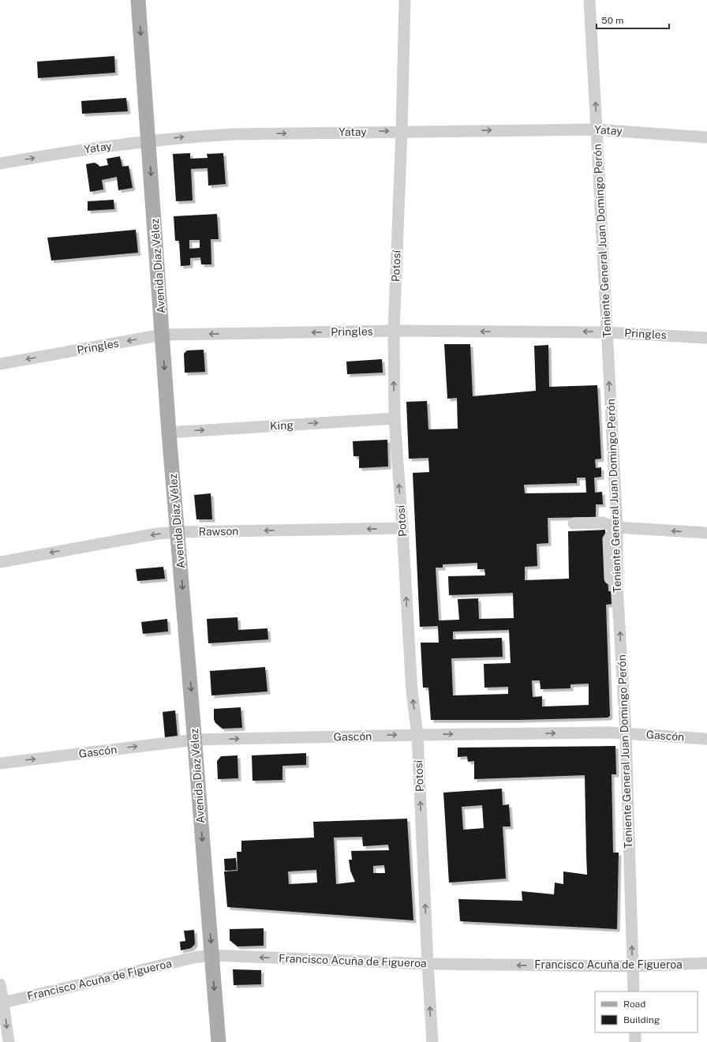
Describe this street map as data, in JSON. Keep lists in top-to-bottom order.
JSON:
{
  "streets": {
    "main road": ["Avenida Díaz Vélez"],
    "street": [
      "Yatay",
      "Teniente General Juan Domingo Perón",
      "Potosí",
      "Pringles",
      "King",
      "Rawson",
      "Gascón",
      "Francisco Acuña de Figueroa"
    ]
  },
  "crossings": [
    ["Yatay", "Teniente General Juan Domingo Perón"],
    ["Yatay", "Avenida Díaz Vélez"],
    ["Yatay", "Potosí"],
    ["Teniente General Juan Domingo Perón", "Pringles"],
    ["Teniente General Juan Domingo Perón", "Gascón"],
    ["Teniente General Juan Domingo Perón", "Francisco Acuña de Figueroa"],
    ["Avenida Díaz Vélez", "Pringles"],
    ["Avenida Díaz Vélez", "King"],
    ["Avenida Díaz Vélez", "Rawson"],
    ["Avenida Díaz Vélez", "Gascón"],
    ["Avenida Díaz Vélez", "Francisco Acuña de Figueroa"],
    ["Potosí", "Pringles"],
    ["Potosí", "King"],
    ["Potosí", "Rawson"],
    ["Potosí", "Gascón"],
    ["Potosí", "Francisco Acuña de Figueroa"]
  ],
  "one_way": [
    "Yatay",
    "Teniente General Juan Domingo Perón",
    "Avenida Díaz Vélez",
    "Potosí",
    "Pringles",
    "King",
    "Rawson",
    "Gascón",
    "Francisco Acuña de Figueroa"
  ],
  "legend": ["Road", "Building"],
  "scale_bar": "50 m"
}
